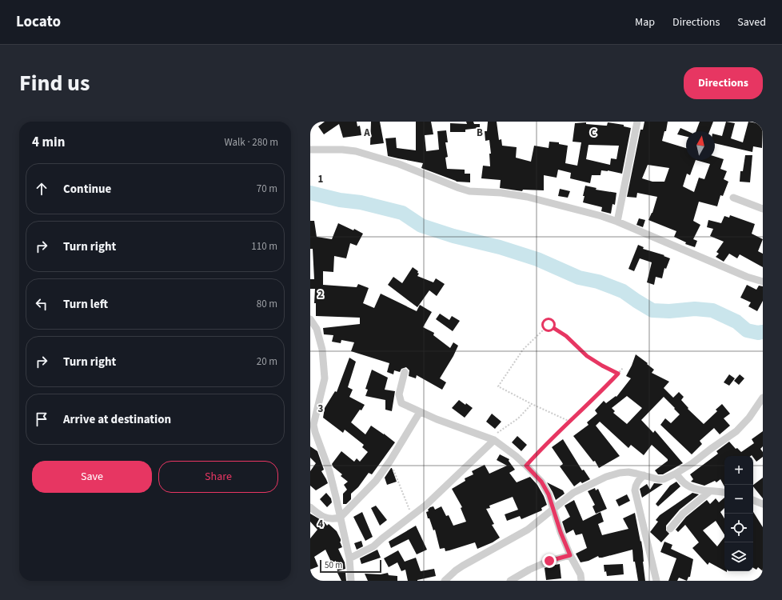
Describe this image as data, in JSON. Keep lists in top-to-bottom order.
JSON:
{
  "scale_bar": "50 m",
  "north": "top",
  "page": {
    "header": "Locato",
    "nav": ["Map", "Directions", "Saved"],
    "title": "Find us",
    "buttons": [
      "Directions",
      ["Save", "Share"]
    ],
    "heading": ["4 min", "Walk · 280 m"],
    "list": [
      ["Continue", "70 m"],
      ["Turn right", "110 m"],
      ["Turn left", "80 m"],
      ["Turn right", "20 m"],
      "Arrive at destination"
    ],
    "map_buttons": ["+", "−"],
    "scale": "50 m"
  },
  "grid": {
    "columns": ["A", "B", "C"],
    "rows": [
      "1",
      "2",
      "3",
      "4"
    ]
  }
}
